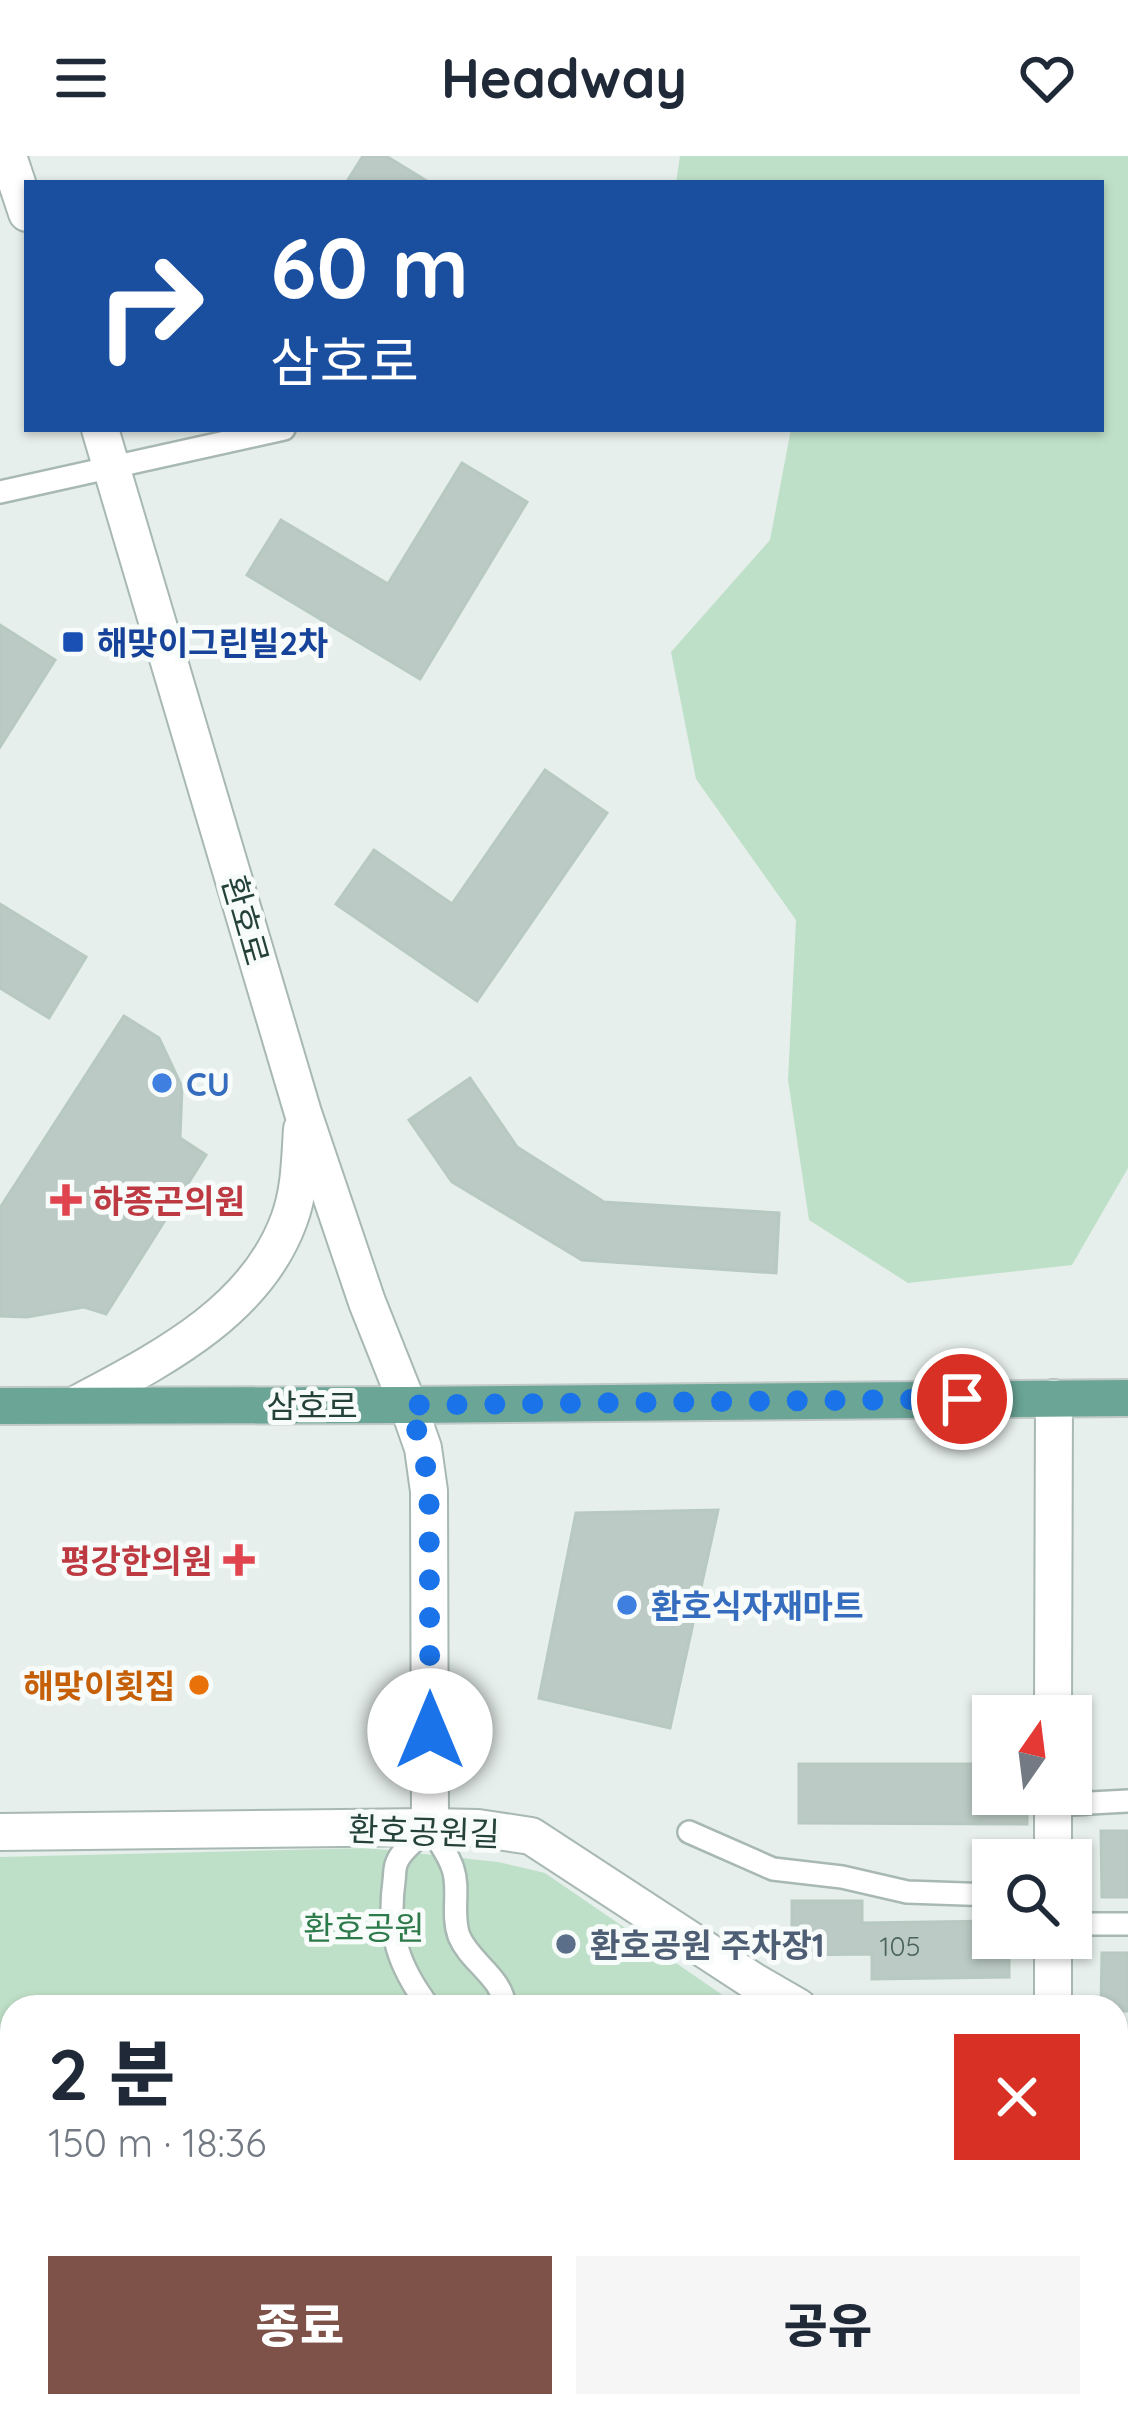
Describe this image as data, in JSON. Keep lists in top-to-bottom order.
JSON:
{
  "streets": {
    "main road": ["삼호로"],
    "street": ["환호로", "환호공원길"]
  },
  "crossings": [
    ["환호로", "삼호로"],
    ["환호로", "환호공원길"]
  ],
  "parks": ["환호공원"],
  "places": {
    "transit": ["해맞이그린빌2차"],
    "other": [
      "CU",
      "환호식자재마트",
      "해맞이횟집",
      "환호공원 주차장1"
    ],
    "health": ["하종곤의원", "평강한의원"]
  },
  "house_numbers": ["105"],
  "north": "top",
  "page": {
    "header": "Headway",
    "turn": ["60 m", "삼호로"],
    "heading": ["2 분", "150 m · 18:36"],
    "buttons": ["종료", "공유"]
  }
}
